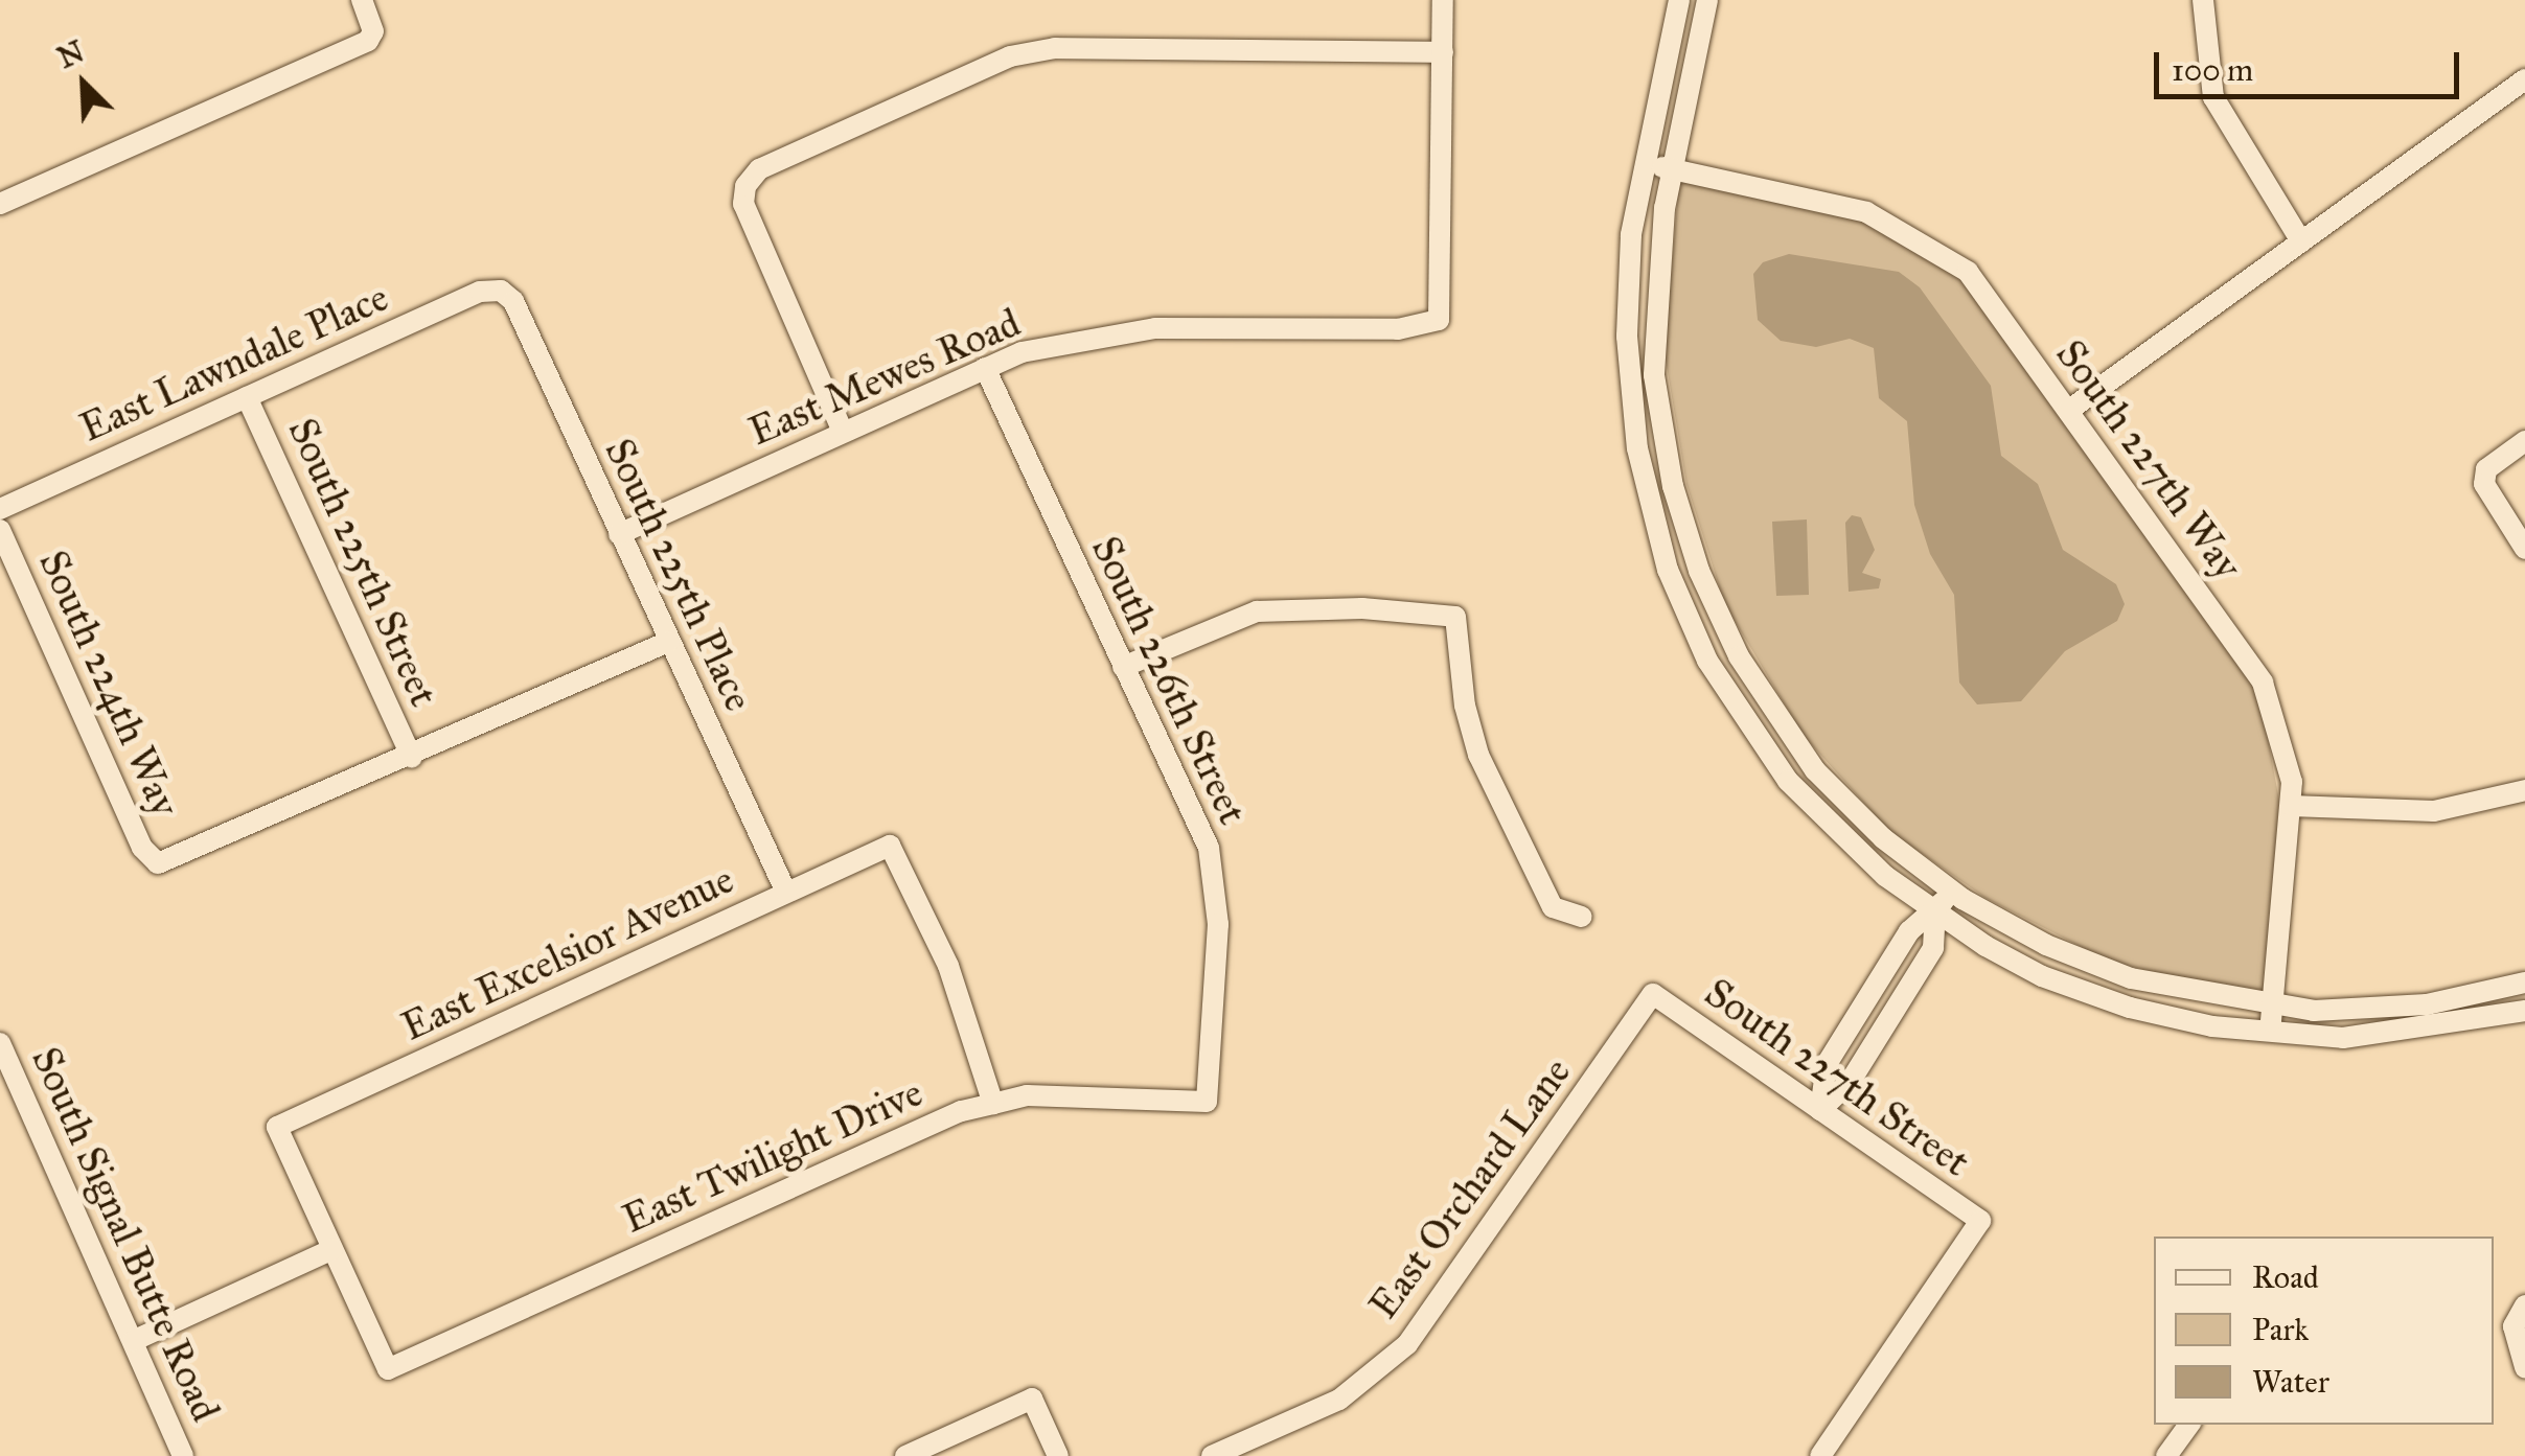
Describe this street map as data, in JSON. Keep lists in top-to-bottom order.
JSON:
{
  "streets": {
    "street": [
      "East Lawndale Place",
      "East Mewes Road",
      "South 227th Way",
      "South 225th Street",
      "South 225th Place",
      "South 226th Street",
      "South 224th Way",
      "East Excelsior Avenue",
      "South 227th Street",
      "East Twilight Drive",
      "East Orchard Lane",
      "South Signal Butte Road"
    ]
  },
  "crossings": [
    ["East Lawndale Place", "South 225th Street"],
    ["East Lawndale Place", "South 225th Place"],
    ["East Mewes Road", "South 225th Place"],
    ["East Mewes Road", "South 226th Street"],
    ["South 225th Street", "South 224th Way"],
    ["South 225th Place", "East Excelsior Avenue"],
    ["South 226th Street", "East Twilight Drive"],
    ["East Excelsior Avenue", "East Twilight Drive"],
    ["South 227th Street", "East Orchard Lane"]
  ],
  "legend": ["Road", "Park", "Water"],
  "scale_bar": "100 m",
  "north": "top left"
}
